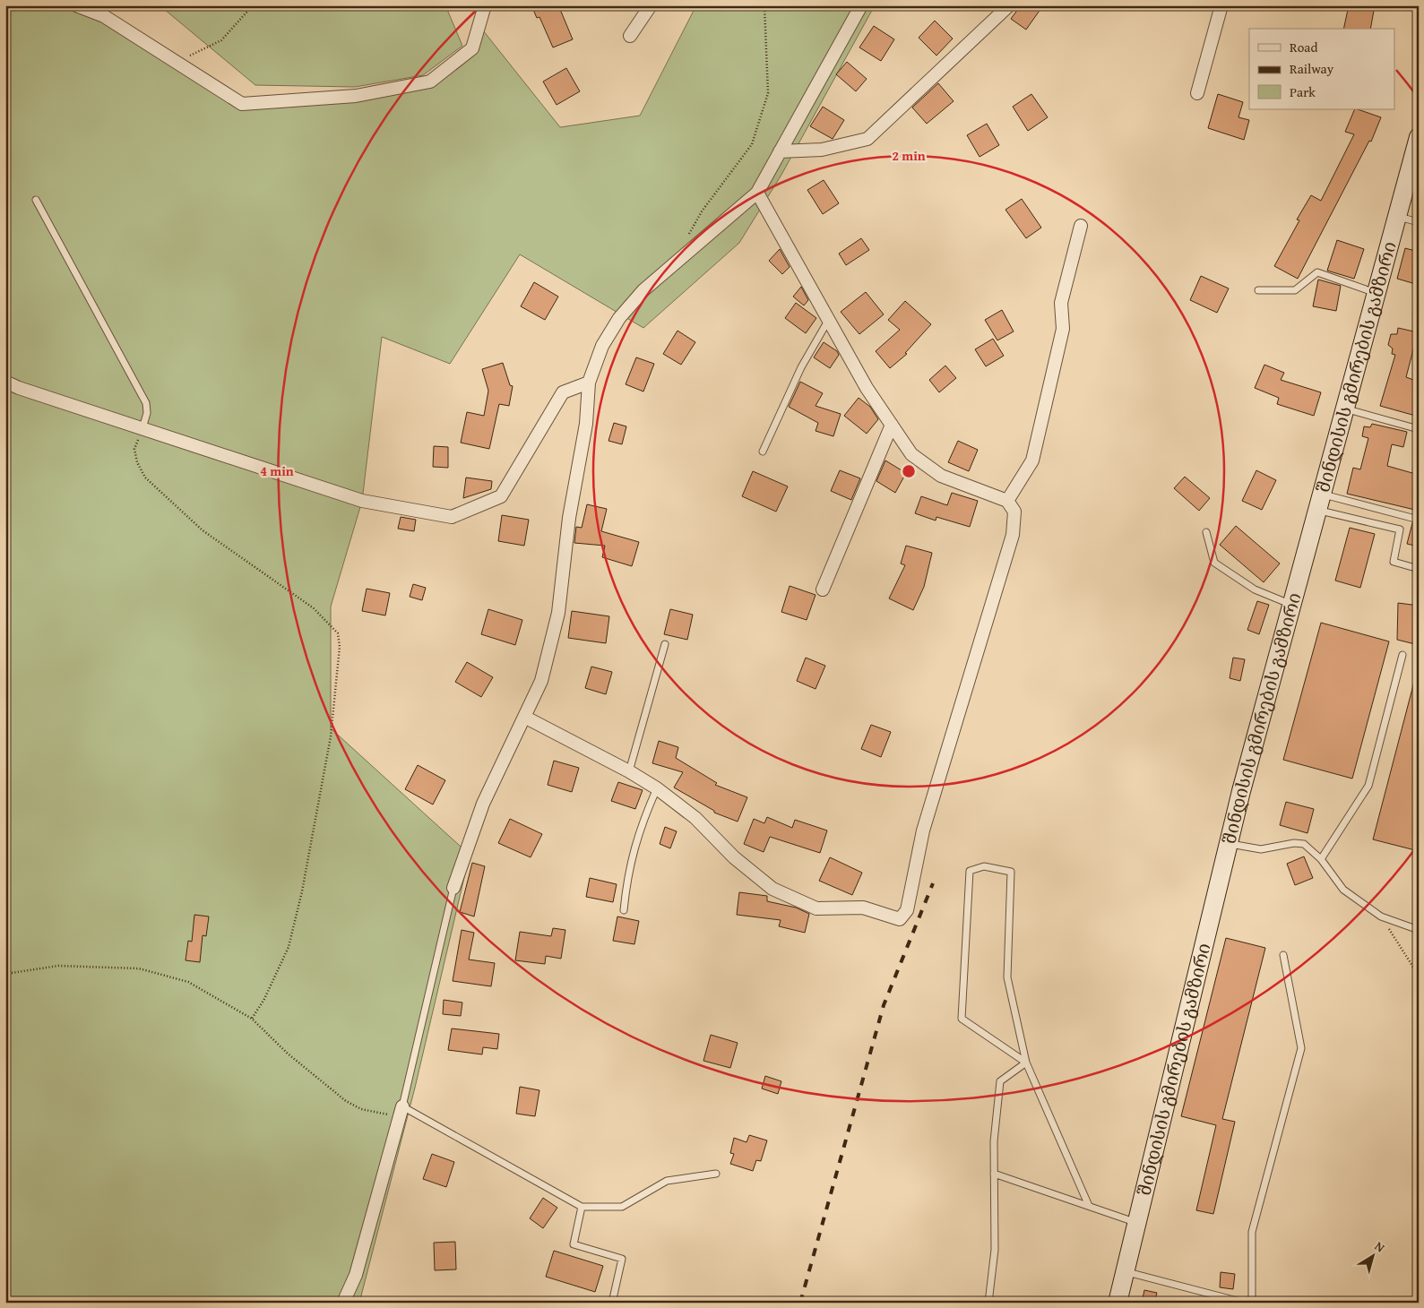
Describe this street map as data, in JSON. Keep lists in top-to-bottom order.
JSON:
{
  "streets": {
    "main road": ["შინდისის გმირების გამზირი"]
  },
  "legend": ["Road", "Railway", "Park"],
  "north": "top right",
  "rings": ["2 min", "4 min"]
}
